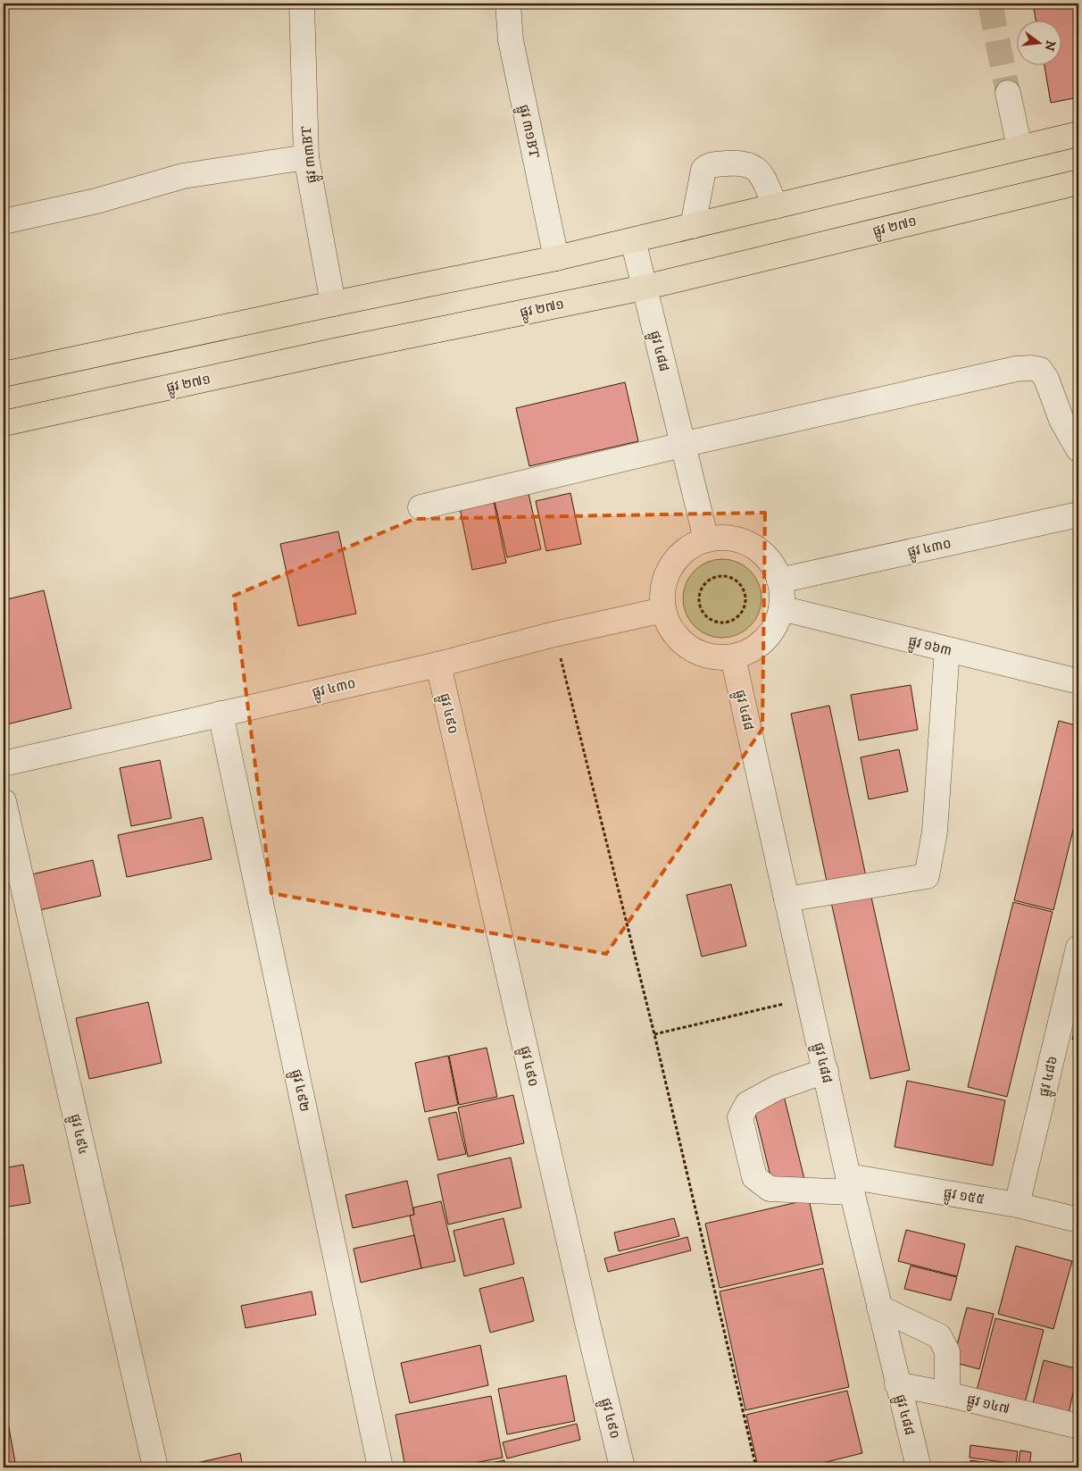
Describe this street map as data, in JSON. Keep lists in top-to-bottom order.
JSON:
{
  "streets": {
    "main road": ["ផ្លូវ ២៧១"],
    "street": [
      "ផ្លូវ ៣១BT",
      "ផ្លូវ ៣៣BT",
      "ផ្លូវ ៤៨៨",
      "ផ្លូវ ៤៣០",
      "ផ្លូវ ១៦៣",
      "ផ្លូវ ៤៩០",
      "ផ្លូវ ៤៨៦",
      "ផ្លូវ ៤៩២",
      "ផ្លូវ ៤៩៤",
      "ផ្លូវ ១៥៥",
      "ផ្លូវ ១៤៧"
    ]
  },
  "crossings": [
    ["ផ្លូវ ២៧១", "ផ្លូវ ៤៨៨"],
    ["ផ្លូវ ៤៨៨", "ផ្លូវ ១៥៥"],
    ["ផ្លូវ ៤៨៨", "ផ្លូវ ១៤៧"],
    ["ផ្លូវ ៤៣០", "ផ្លូវ ៤៩០"],
    ["ផ្លូវ ៤៣០", "ផ្លូវ ៤៩២"],
    ["ផ្លូវ ៤៨៦", "ផ្លូវ ១៥៥"]
  ],
  "north": "right"
}
